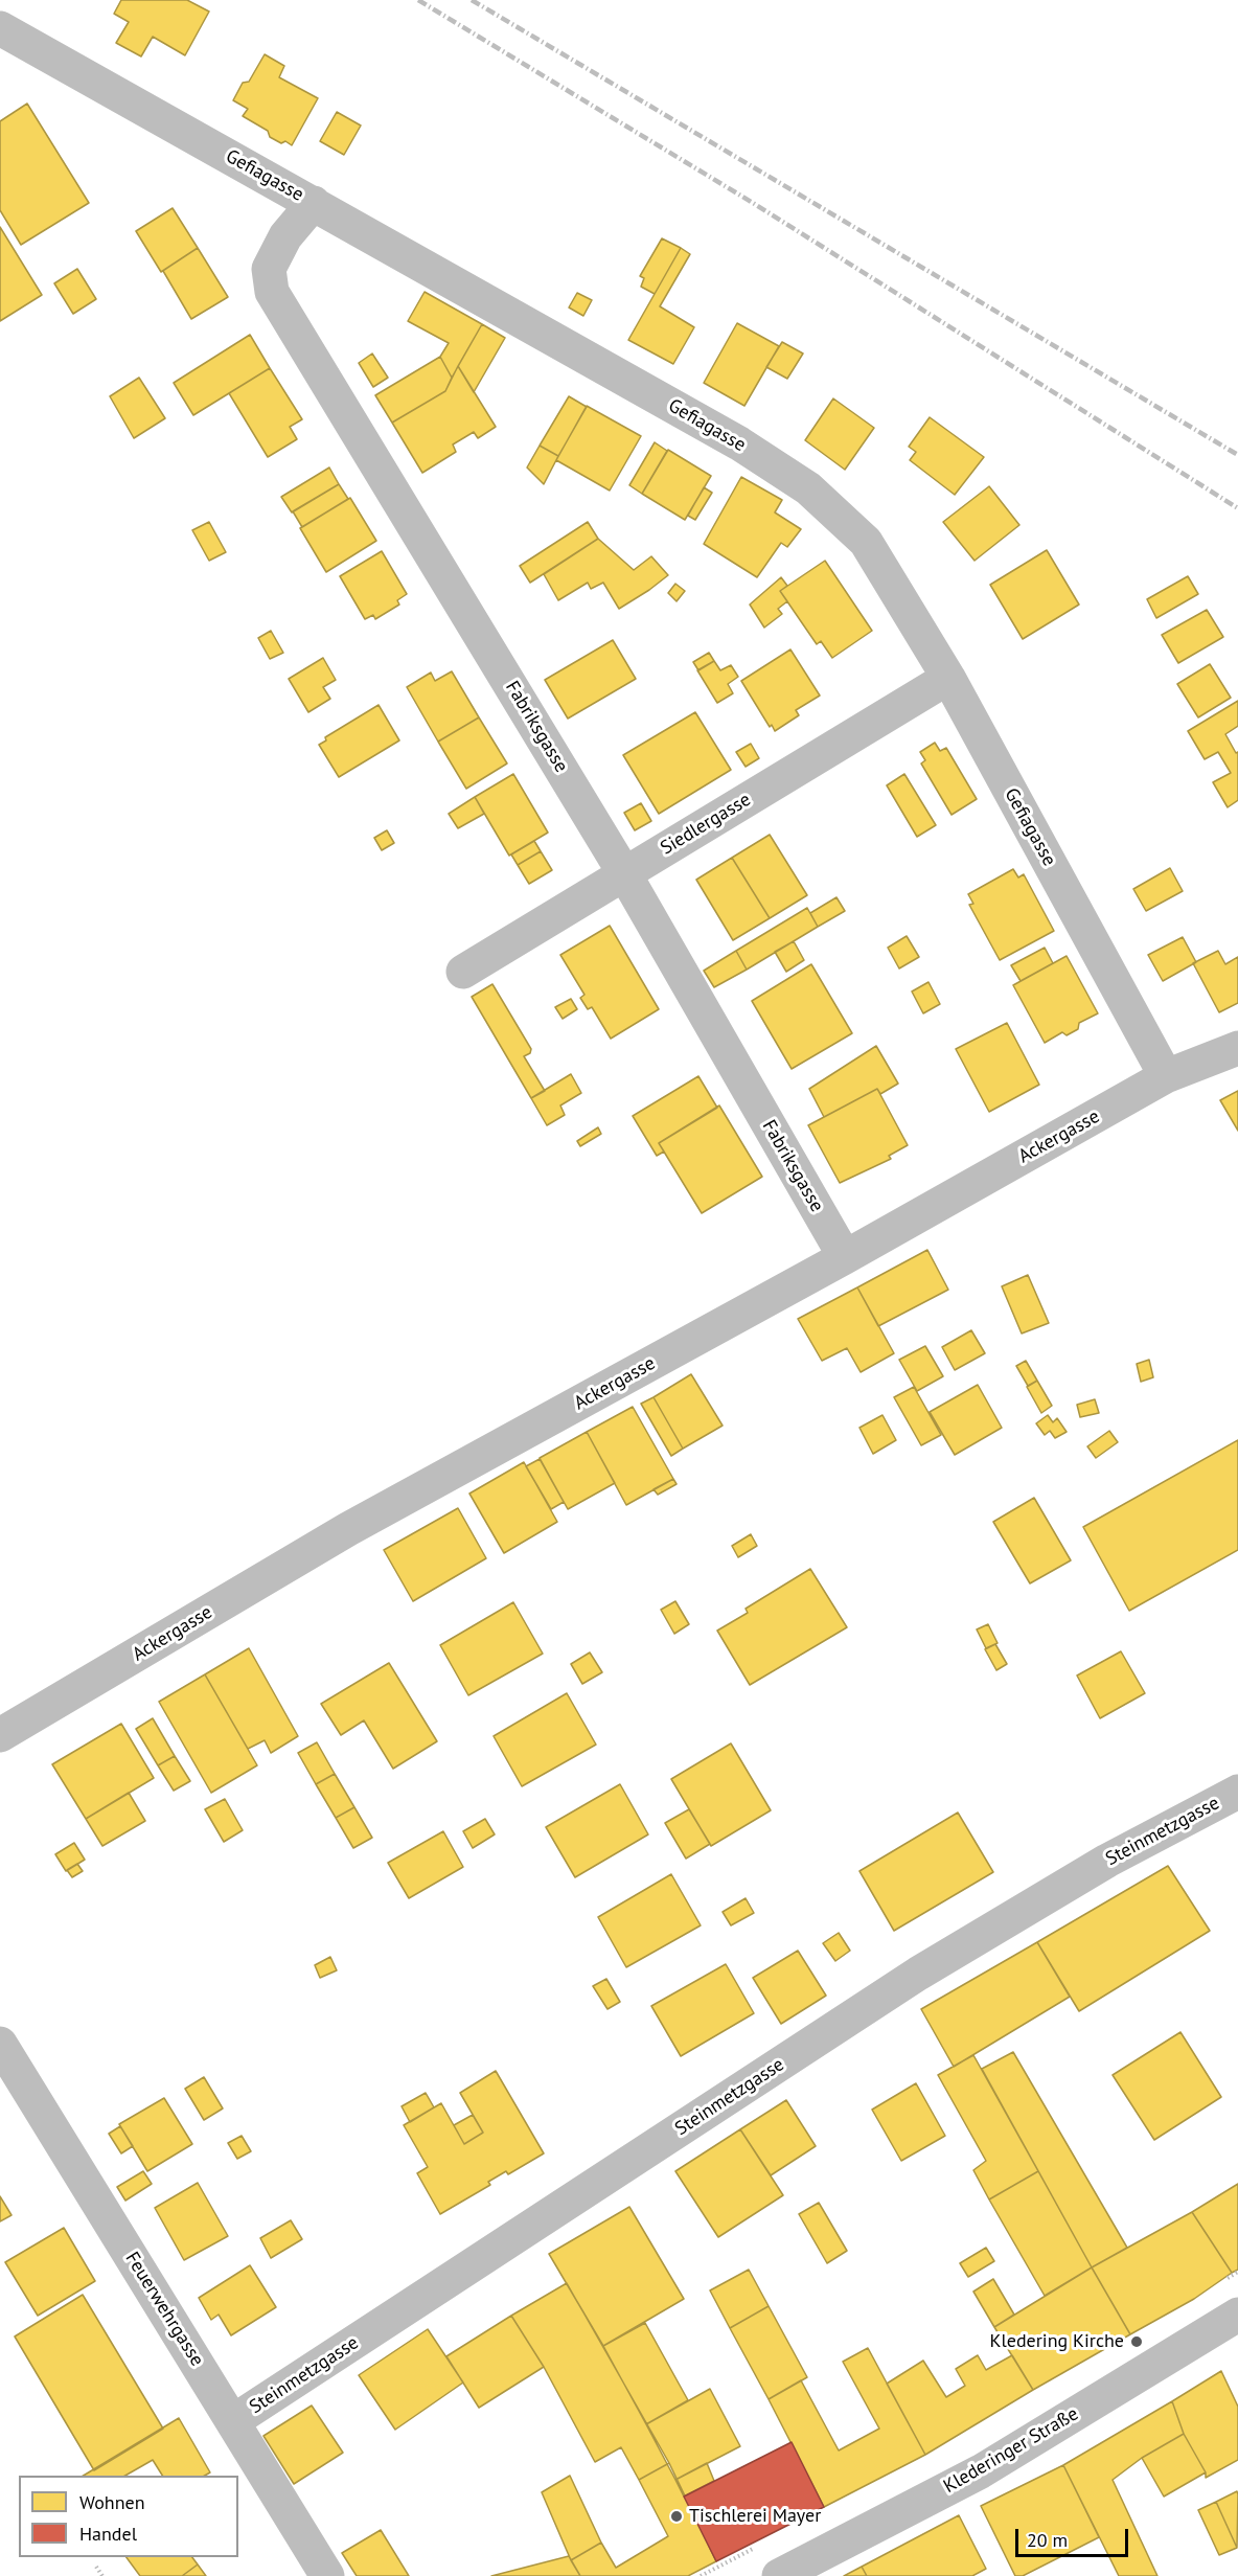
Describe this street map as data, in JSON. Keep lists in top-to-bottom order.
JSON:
{
  "streets": {
    "street": [
      "Gefiagasse",
      "Fabriksgasse",
      "Siedlergasse",
      "Ackergasse",
      "Steinmetzgasse",
      "Feuerwehrgasse",
      "Klederinger Straße"
    ]
  },
  "crossings": [
    ["Gefiagasse", "Fabriksgasse"],
    ["Gefiagasse", "Siedlergasse"],
    ["Gefiagasse", "Ackergasse"],
    ["Fabriksgasse", "Siedlergasse"],
    ["Fabriksgasse", "Ackergasse"],
    ["Steinmetzgasse", "Feuerwehrgasse"]
  ],
  "places": ["Kledering Kirche", "Tischlerei Mayer"],
  "legend": ["Wohnen", "Handel"],
  "scale_bar": "20 m"
}
